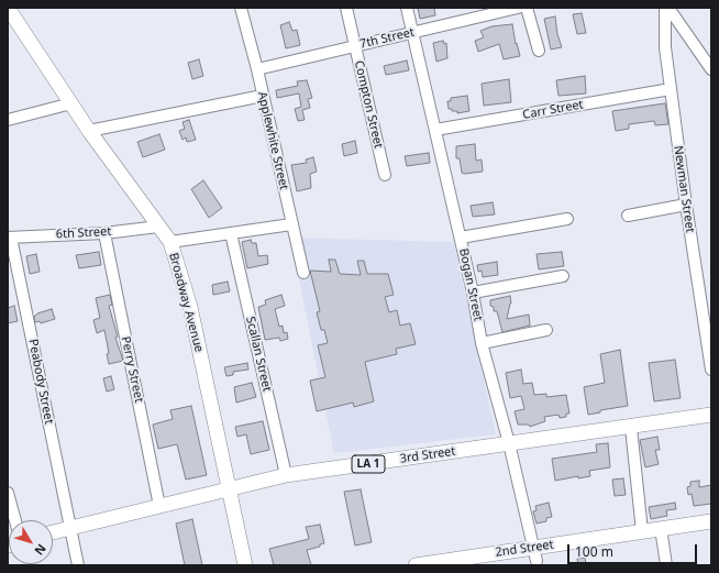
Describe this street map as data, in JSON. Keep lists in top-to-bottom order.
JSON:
{
  "streets": {
    "main road": [
      "Broadway Avenue",
      "3rd Street",
      "LA 1",
      "2nd Street"
    ],
    "street": [
      "7th Street",
      "Compton Street",
      "Carr Street",
      "Applewhite Street",
      "Newman Street",
      "6th Street",
      "Bogan Street",
      "Scallan Street",
      "Perry Street",
      "Peabody Street"
    ]
  },
  "crossings": [
    ["7th Street", "Compton Street"],
    ["7th Street", "Applewhite Street"],
    ["7th Street", "Bogan Street"],
    ["Carr Street", "Newman Street"],
    ["Carr Street", "Bogan Street"],
    ["6th Street", "Broadway Avenue"],
    ["6th Street", "Perry Street"],
    ["6th Street", "Peabody Street"],
    ["Bogan Street", "3rd Street"],
    ["Bogan Street", "2nd Street"],
    ["Broadway Avenue", "3rd Street"],
    ["Scallan Street", "3rd Street"],
    ["Perry Street", "3rd Street"],
    ["Peabody Street", "3rd Street"]
  ],
  "scale_bar": "100 m",
  "north": "bottom right"
}
